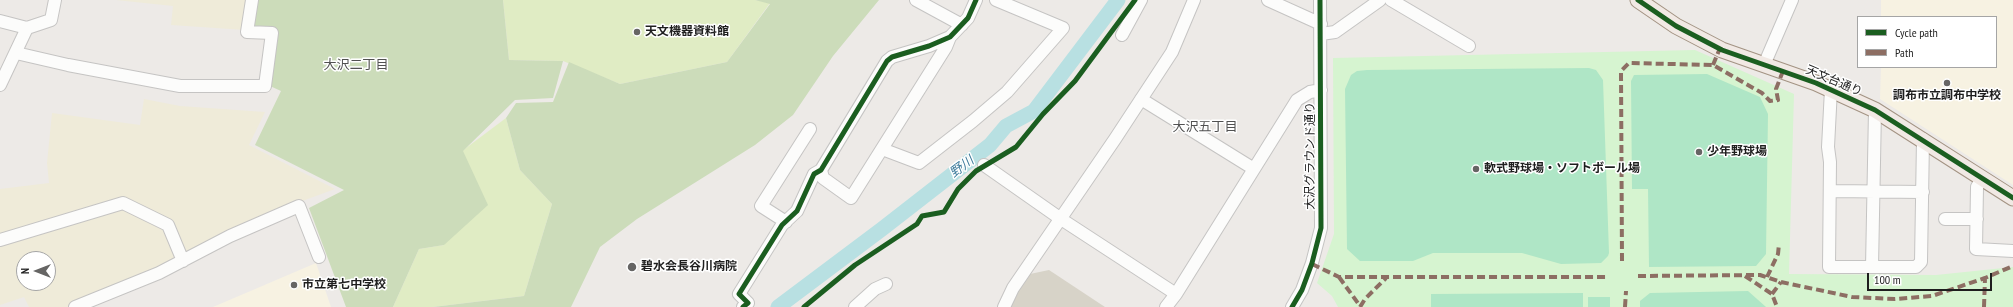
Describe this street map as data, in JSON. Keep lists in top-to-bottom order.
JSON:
{
  "streets": {
    "main road": ["天文台通り"],
    "street": ["大沢グラウンド通り"]
  },
  "districts": ["大沢二丁目", "大沢五丁目"],
  "water": ["野川"],
  "places": [
    "天文機器資料館",
    "調布市立調布中学校",
    "少年野球場",
    "軟式野球場・ソフトボール場",
    "碧水会長谷川病院",
    "市立第七中学校"
  ],
  "legend": ["Cycle path", "Path"],
  "scale_bar": "100 m",
  "north": "left"
}
